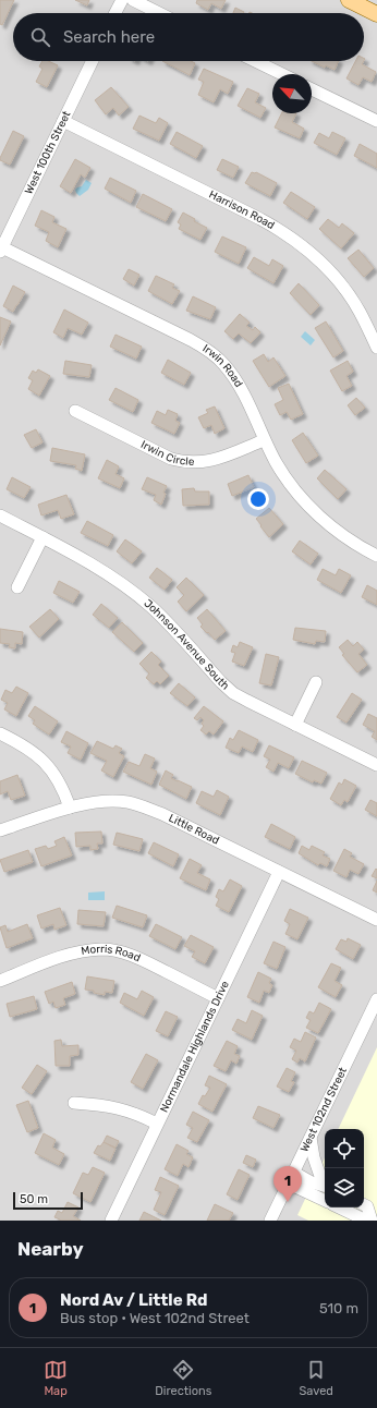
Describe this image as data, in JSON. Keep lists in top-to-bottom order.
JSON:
{
  "streets": {
    "street": [
      "West 100th Street",
      "Harrison Road",
      "Irwin Road",
      "Irwin Circle",
      "Johnson Avenue South",
      "Little Road",
      "Morris Road",
      "Normandale Highlands Drive",
      "West 102nd Street"
    ]
  },
  "crossings": [
    ["West 100th Street", "Harrison Road"],
    ["West 100th Street", "Irwin Road"],
    ["Irwin Road", "Irwin Circle"],
    ["Little Road", "Normandale Highlands Drive"],
    ["Morris Road", "Normandale Highlands Drive"]
  ],
  "scale_bar": "50 m",
  "north": "top left",
  "page": {
    "search": "Search here",
    "pins": "1",
    "scale": "50 m",
    "heading": "Nearby",
    "list": [
      {
        "mark": "1",
        "name": "Nord Av / Little Rd",
        "note": "Bus stop · West 102nd Street",
        "value": "510 m"
      }
    ],
    "nav": ["Map", "Directions", "Saved"]
  }
}
